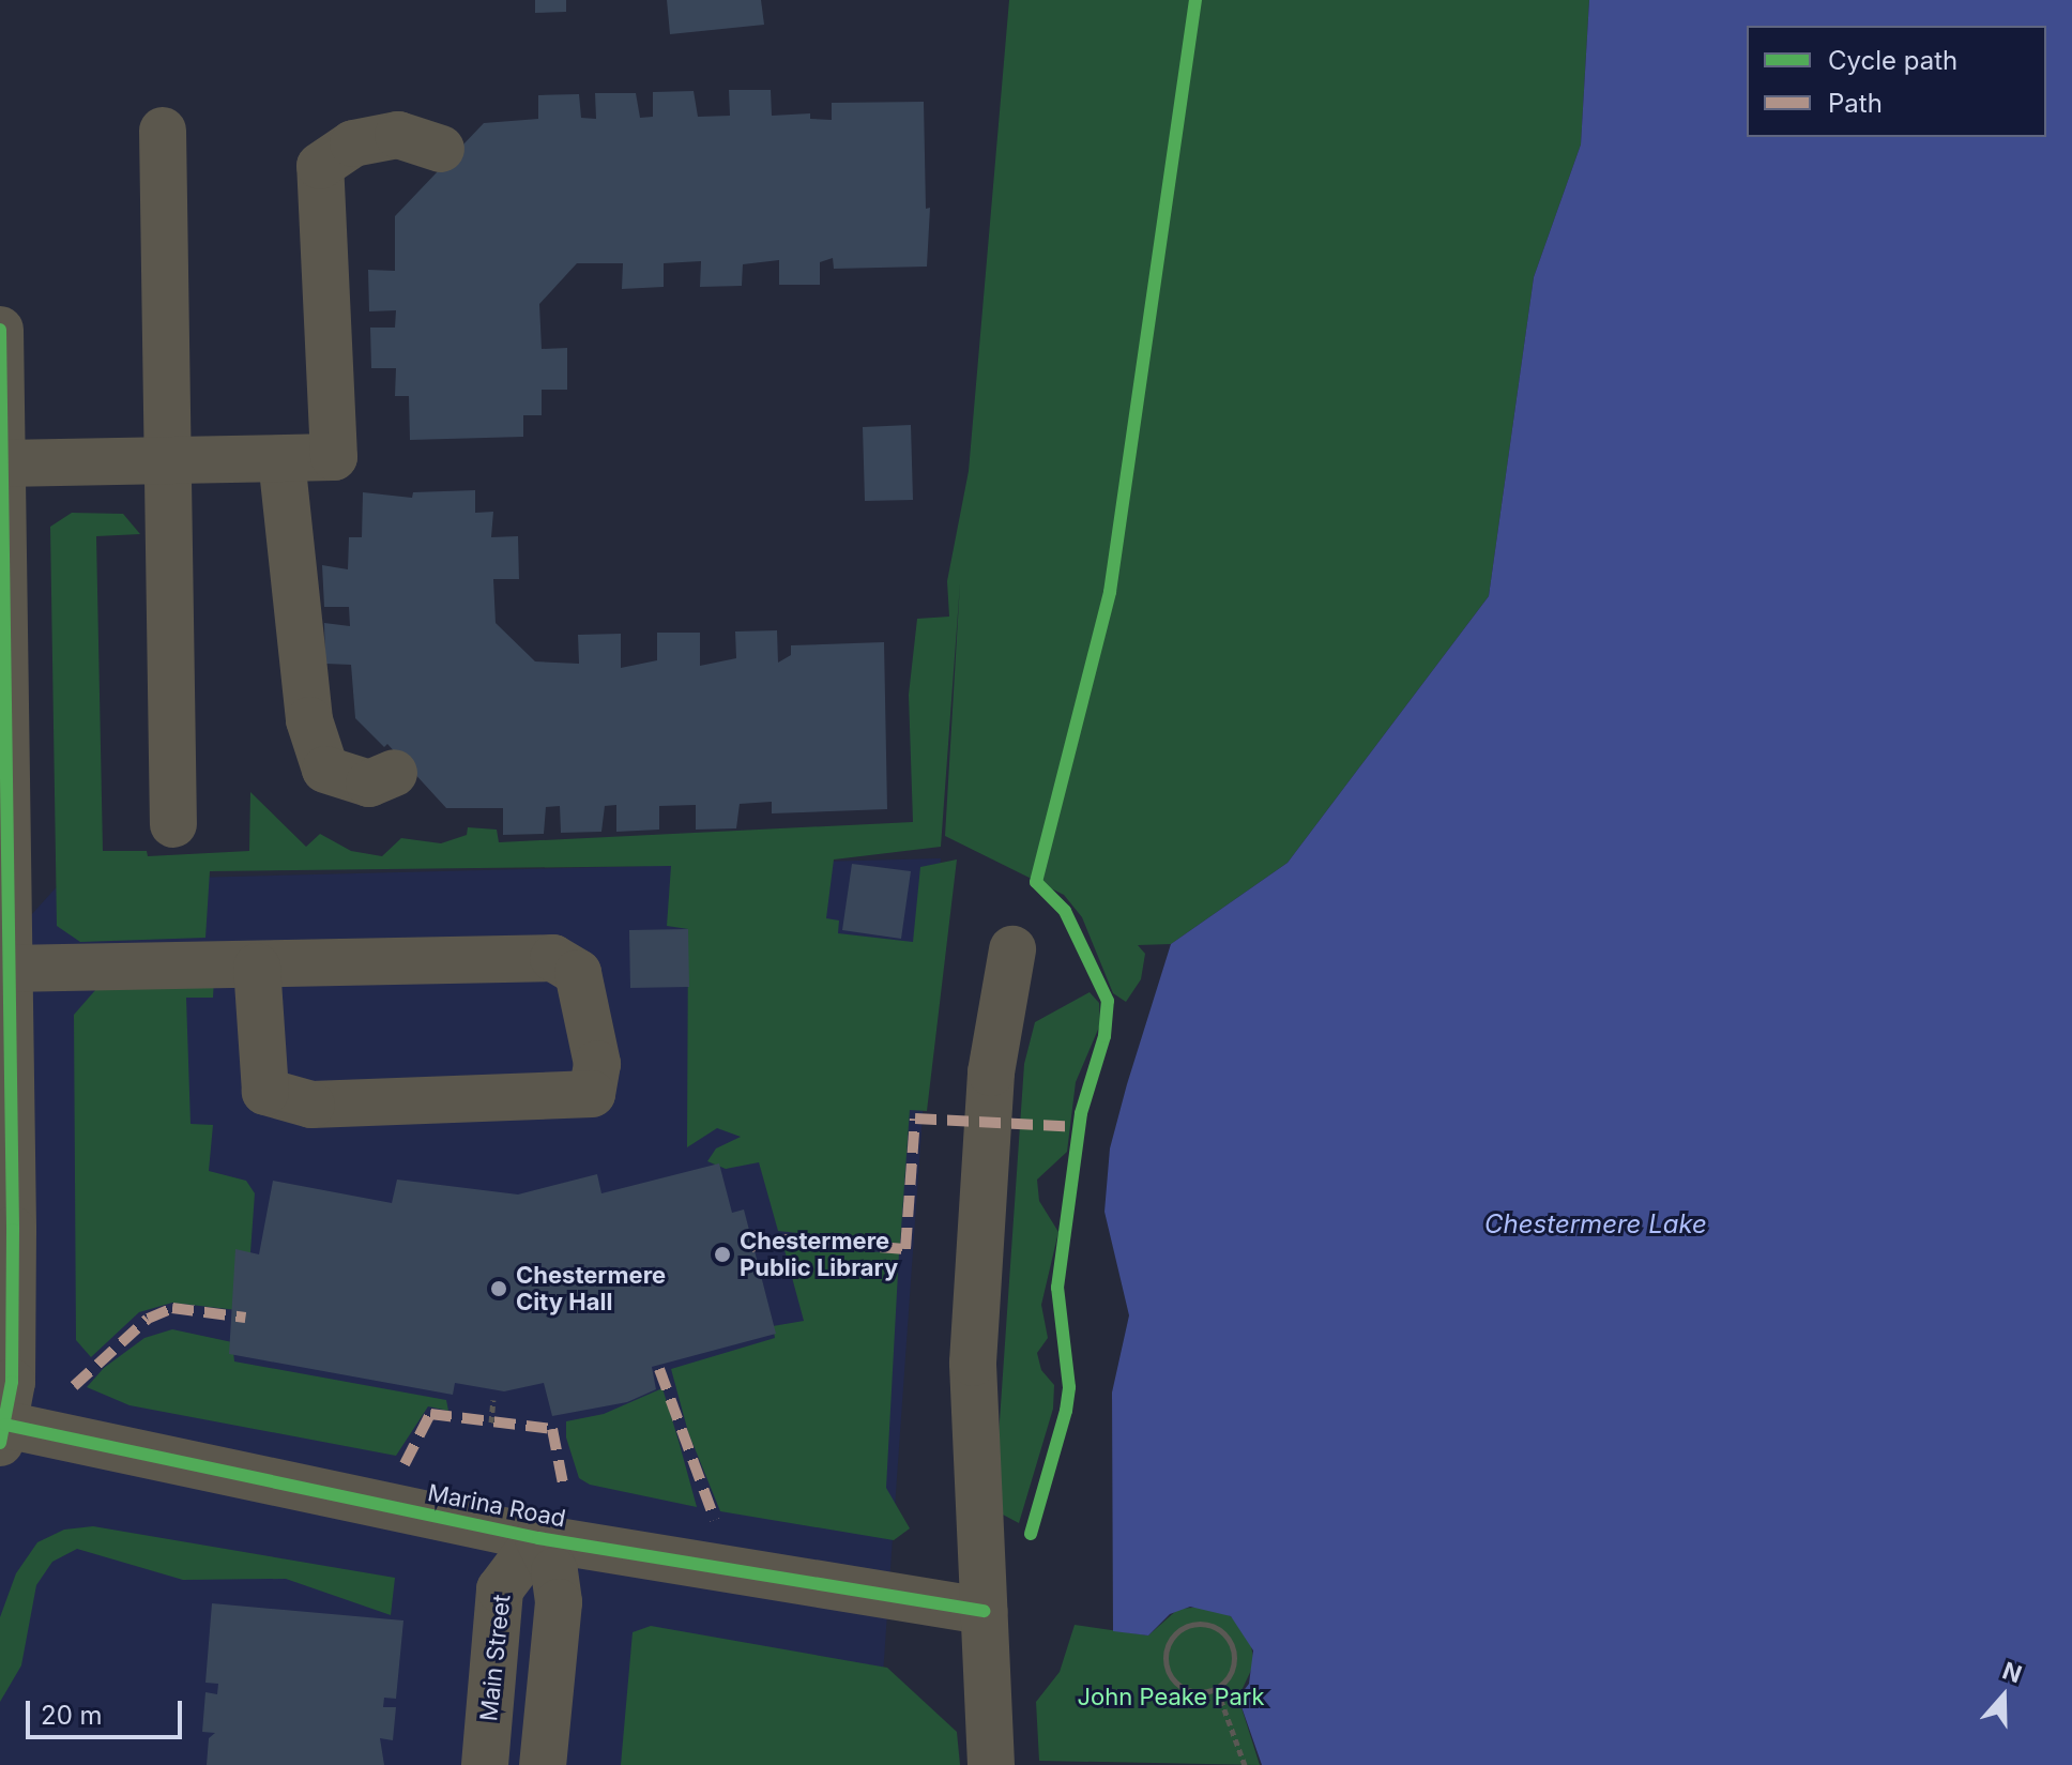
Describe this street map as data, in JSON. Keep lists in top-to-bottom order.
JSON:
{
  "streets": {
    "street": ["Marina Road", "Main Street"]
  },
  "crossings": [
    ["Marina Road", "Main Street"]
  ],
  "water": ["Chestermere Lake"],
  "parks": ["John Peake Park"],
  "places": ["Chestermere Public Library", "Chestermere City Hall"],
  "legend": ["Cycle path", "Path"],
  "scale_bar": "20 m",
  "north": "top"
}
